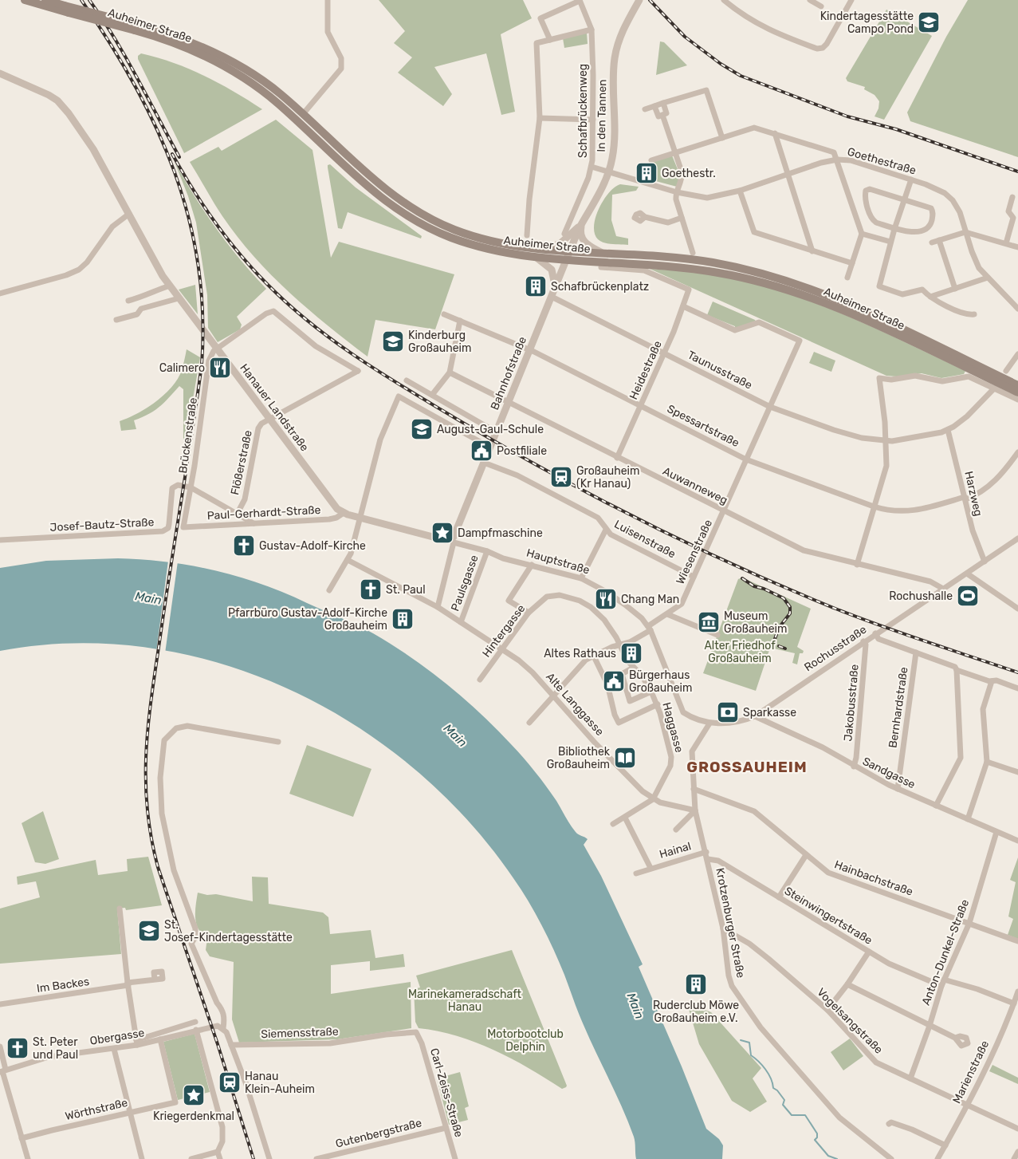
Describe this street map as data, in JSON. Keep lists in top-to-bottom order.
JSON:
{
  "streets": {
    "main road": ["Auheimer Straße"],
    "street": [
      "Schafbrückenweg",
      "In den Tannen",
      "Goethestraße",
      "Heidestraße",
      "Taunusstraße",
      "Bahnhofstraße",
      "Hanauer Landstraße",
      "Spessartstraße",
      "Brückenstraße",
      "Flößerstraße",
      "Auwanneweg",
      "Harzweg",
      "Paul-Gerhardt-Straße",
      "Josef-Bautz-Straße",
      "Luisenstraße",
      "Wiesenstraße",
      "Hauptstraße",
      "Paulsgasse",
      "Hintergasse",
      "Rochusstraße",
      "Jakobusstraße",
      "Alte Langgasse",
      "Bernhardstraße",
      "Haggasse",
      "Sandgasse",
      "Hainal",
      "Hainbachstraße",
      "Steinwingertstraße",
      "Krotzenburger Straße",
      "Anton-Dunkel-Straße",
      "Im Backes",
      "Vogelsangstraße",
      "Siemensstraße",
      "Obergasse",
      "Marienstraße",
      "Carl-Zeiss-Straße",
      "Wörthstraße",
      "Gutenbergstraße"
    ]
  },
  "crossings": [
    ["Auheimer Straße", "In den Tannen"],
    ["Auheimer Straße", "Bahnhofstraße"],
    ["Schafbrückenweg", "Goethestraße"],
    ["In den Tannen", "Goethestraße"],
    ["In den Tannen", "Bahnhofstraße"],
    ["Heidestraße", "Taunusstraße"],
    ["Heidestraße", "Spessartstraße"],
    ["Heidestraße", "Auwanneweg"],
    ["Heidestraße", "Wiesenstraße"],
    ["Taunusstraße", "Bahnhofstraße"],
    ["Taunusstraße", "Harzweg"],
    ["Taunusstraße", "Wiesenstraße"],
    ["Bahnhofstraße", "Spessartstraße"],
    ["Bahnhofstraße", "Auwanneweg"],
    ["Bahnhofstraße", "Luisenstraße"],
    ["Bahnhofstraße", "Hauptstraße"],
    ["Hanauer Landstraße", "Brückenstraße"],
    ["Hanauer Landstraße", "Flößerstraße"],
    ["Hanauer Landstraße", "Paul-Gerhardt-Straße"],
    ["Hanauer Landstraße", "Hauptstraße"],
    ["Spessartstraße", "Harzweg"],
    ["Spessartstraße", "Wiesenstraße"],
    ["Brückenstraße", "Paul-Gerhardt-Straße"],
    ["Brückenstraße", "Josef-Bautz-Straße"],
    ["Auwanneweg", "Wiesenstraße"],
    ["Auwanneweg", "Rochusstraße"],
    ["Harzweg", "Rochusstraße"],
    ["Luisenstraße", "Wiesenstraße"],
    ["Wiesenstraße", "Hauptstraße"],
    ["Wiesenstraße", "Hintergasse"],
    ["Wiesenstraße", "Alte Langgasse"],
    ["Wiesenstraße", "Haggasse"],
    ["Hauptstraße", "Paulsgasse"],
    ["Hauptstraße", "Rochusstraße"],
    ["Hauptstraße", "Krotzenburger Straße"],
    ["Paulsgasse", "Alte Langgasse"],
    ["Hintergasse", "Alte Langgasse"],
    ["Hintergasse", "Haggasse"],
    ["Rochusstraße", "Jakobusstraße"],
    ["Rochusstraße", "Sandgasse"],
    ["Rochusstraße", "Krotzenburger Straße"],
    ["Jakobusstraße", "Sandgasse"],
    ["Alte Langgasse", "Haggasse"],
    ["Alte Langgasse", "Krotzenburger Straße"],
    ["Bernhardstraße", "Sandgasse"],
    ["Sandgasse", "Anton-Dunkel-Straße"],
    ["Hainal", "Krotzenburger Straße"],
    ["Hainbachstraße", "Krotzenburger Straße"],
    ["Hainbachstraße", "Anton-Dunkel-Straße"],
    ["Steinwingertstraße", "Krotzenburger Straße"],
    ["Steinwingertstraße", "Anton-Dunkel-Straße"],
    ["Krotzenburger Straße", "Vogelsangstraße"],
    ["Anton-Dunkel-Straße", "Vogelsangstraße"],
    ["Vogelsangstraße", "Marienstraße"],
    ["Siemensstraße", "Carl-Zeiss-Straße"],
    ["Obergasse", "Wörthstraße"],
    ["Carl-Zeiss-Straße", "Gutenbergstraße"]
  ],
  "districts": ["GROSSAUHEIM"],
  "water": ["Main"],
  "parks": ["Alter Friedhof Großauheim", "Marinekameradschaft Hanau", "Motorbootclub Delphin"],
  "places": {
    "school or university": [
      "Kindertagesstätte Campo Pond",
      "Kinderburg Großauheim",
      "August-Gaul-Schule",
      "St. Josef-Kindertagesstätte"
    ],
    "building": [
      "Goethestr.",
      "Schafbrückenplatz",
      "Pfarrbüro Gustav-Adolf-Kirche Großauheim",
      "Altes Rathaus",
      "Ruderclub Möwe Großauheim e.V."
    ],
    "restaurant": ["Calimero", "Chang Man"],
    "public building": ["Postfiliale", "Bürgerhaus Großauheim"],
    "station": ["Großauheim (Kr Hanau)", "Hanau Klein-Auheim"],
    "place": ["Dampfmaschine", "Kriegerdenkmal"],
    "church": ["Gustav-Adolf-Kirche", "St. Paul", "St. Peter und Paul"],
    "sports": ["Rochushalle"],
    "museum": ["Museum Großauheim"],
    "bank": ["Sparkasse"],
    "library": ["Bibliothek Großauheim"]
  }
}
